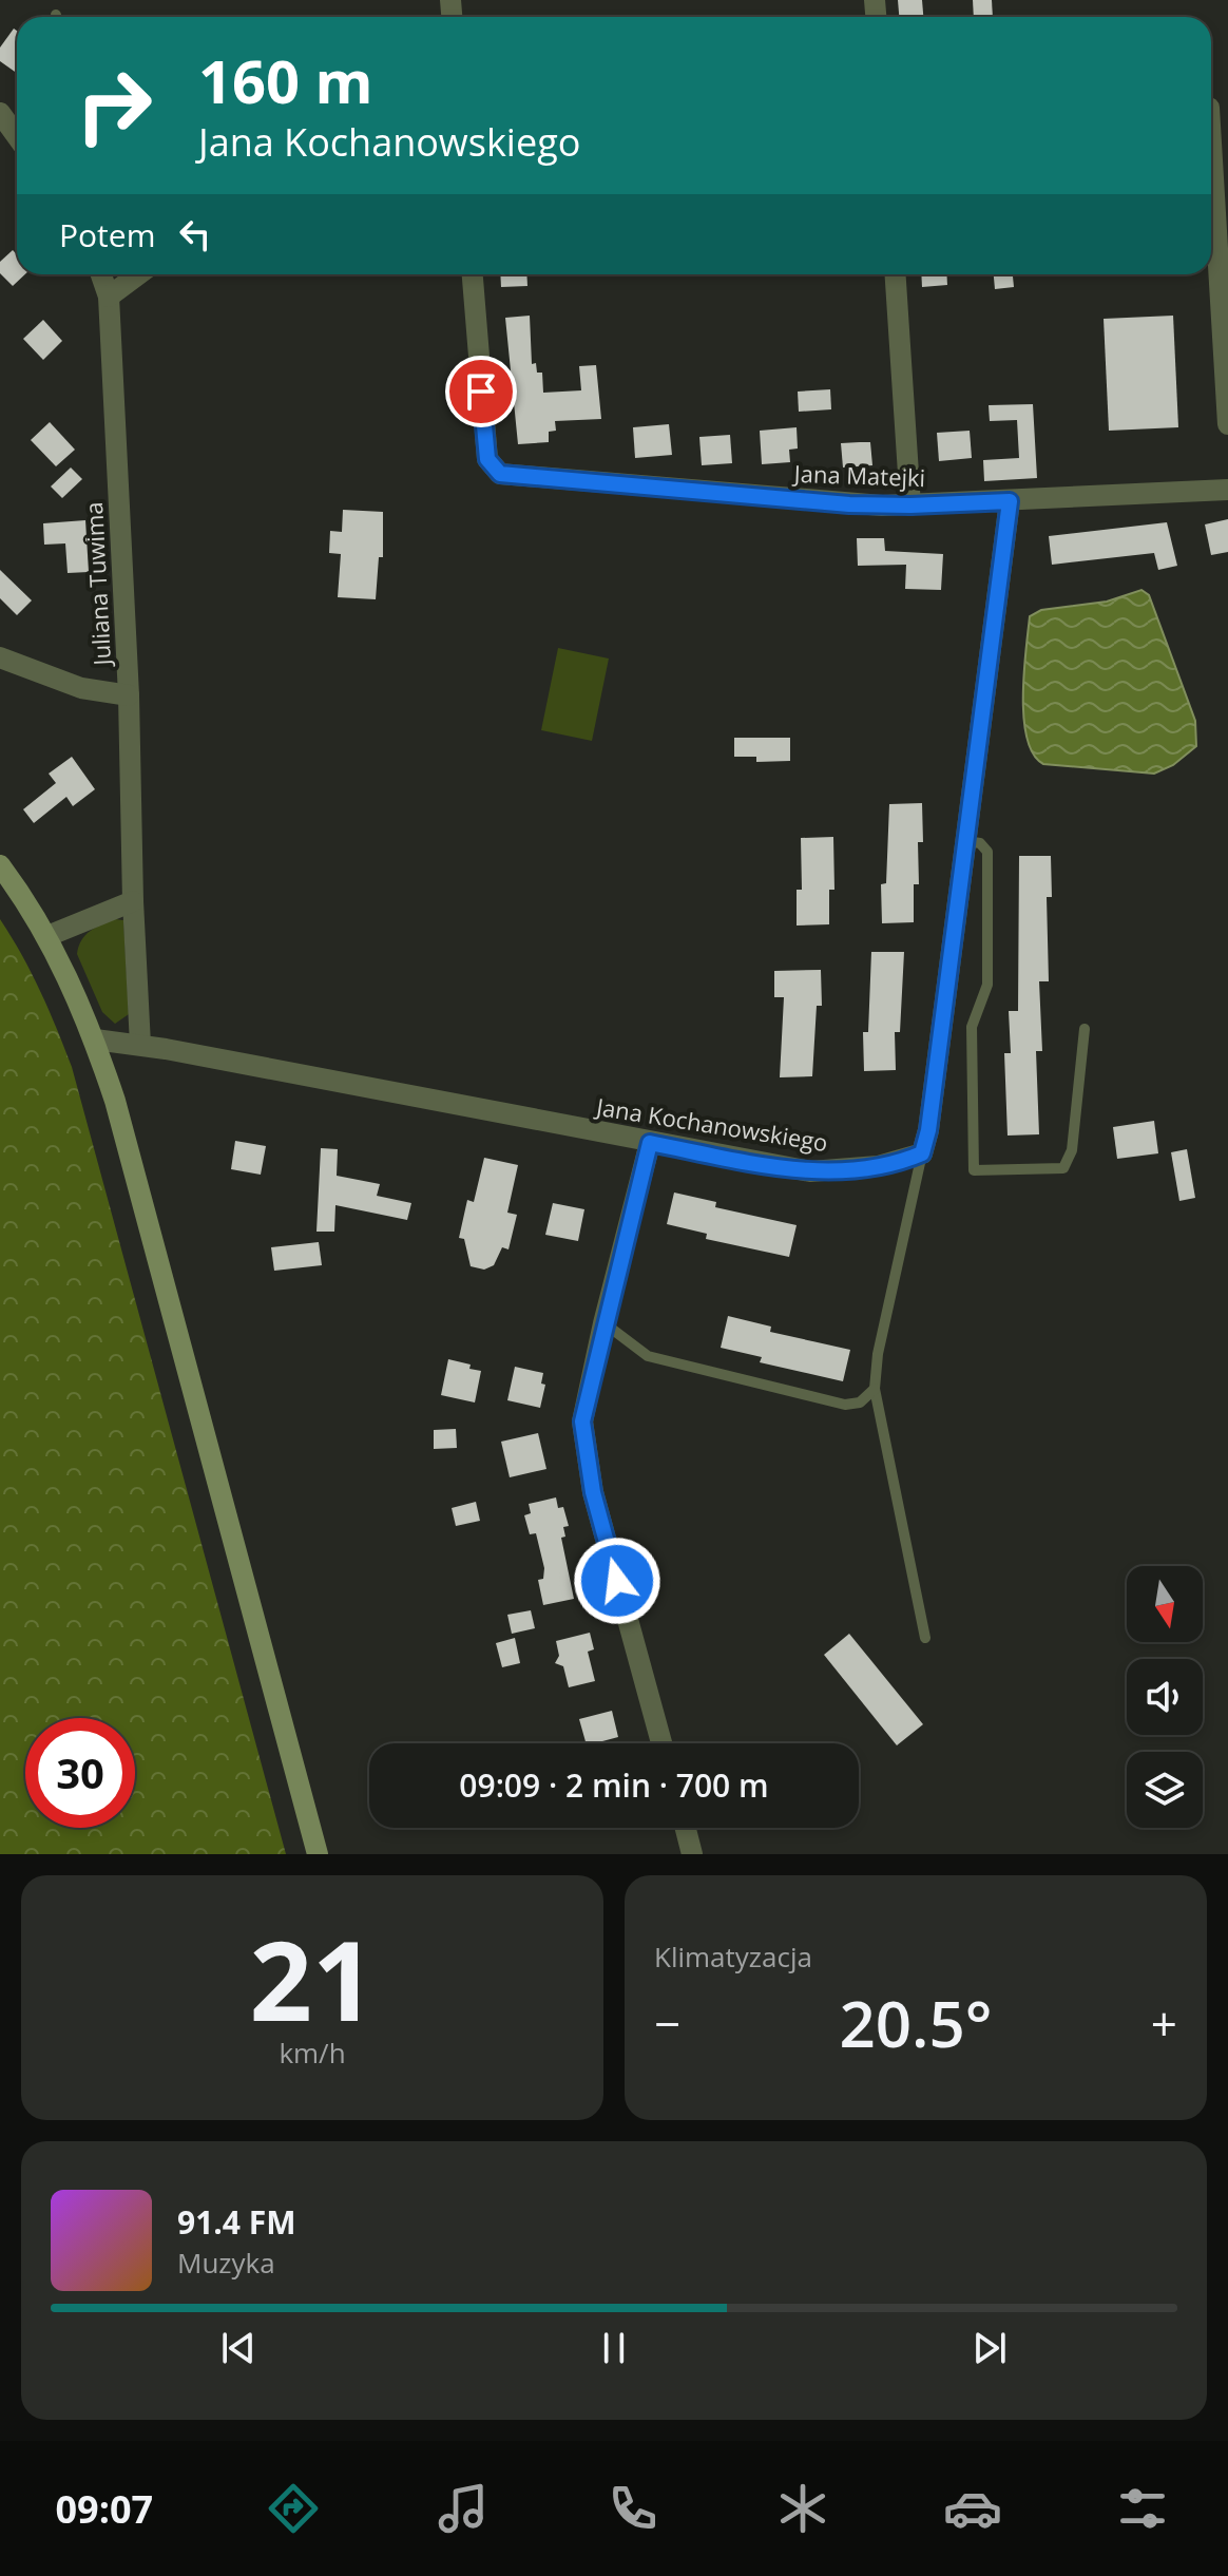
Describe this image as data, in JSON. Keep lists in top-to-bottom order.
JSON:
{
  "streets": {
    "street": ["Jana Matejki", "Juliana Tuwima", "Jana Kochanowskiego"]
  },
  "crossings": [
    ["Juliana Tuwima", "Jana Kochanowskiego"]
  ],
  "north": "bottom",
  "page": {
    "turn": ["160 m", "Jana Kochanowskiego"],
    "then": "Potem",
    "limit": "30",
    "trip": "09:09 · 2 min · 700 m",
    "tile": [
      ["21", "km/h"],
      "Klimatyzacja"
    ],
    "heat": ["−", "20.5°", "+"],
    "song": ["91.4 FM", "Muzyka"],
    "tabs": "09:07"
  }
}
